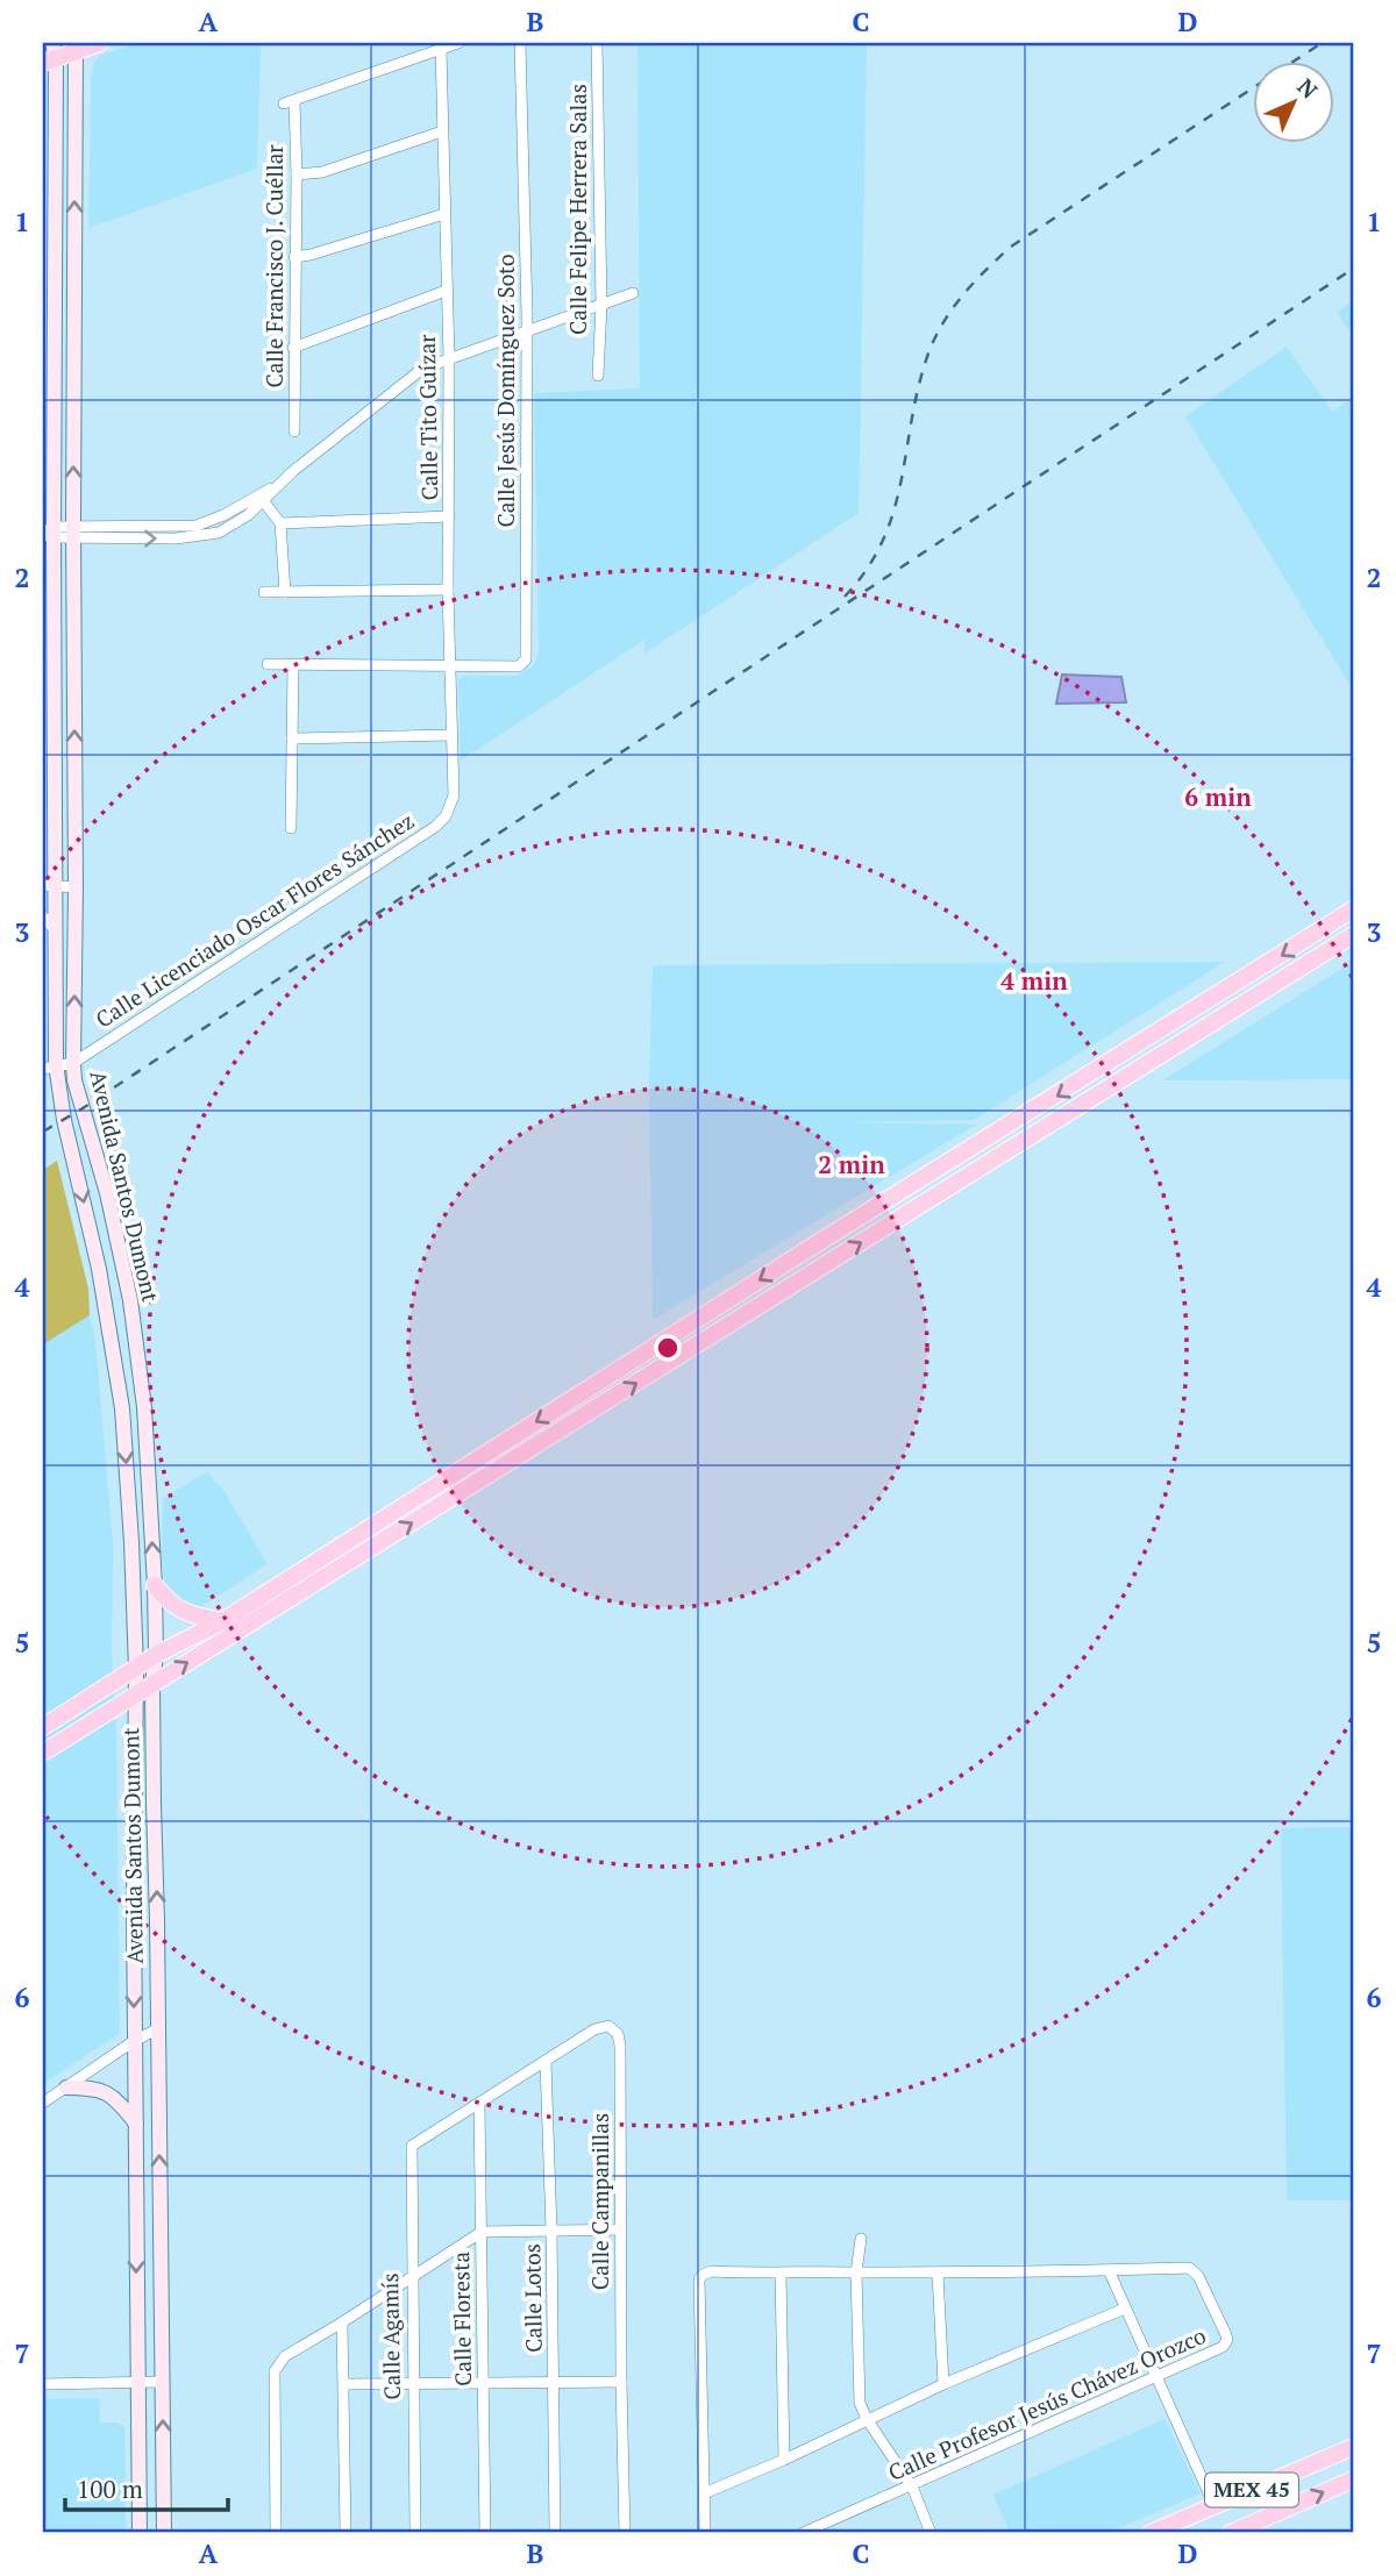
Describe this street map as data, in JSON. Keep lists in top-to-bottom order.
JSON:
{
  "streets": {
    "main road": ["Avenida Santos Dumont", "MEX 45"],
    "street": [
      "Calle Felipe Herrera Salas",
      "Calle Francisco J. Cuéllar",
      "Calle Jesús Domínguez Soto",
      "Calle Tito Guízar",
      "Calle Licenciado Oscar Flores Sánchez",
      "Calle Campanillas",
      "Calle Lotos",
      "Calle Floresta",
      "Calle Agamís",
      "Calle Profesor Jesús Chávez Orozco"
    ]
  },
  "crossings": [
    ["Calle Francisco J. Cuéllar", "Calle Tito Guízar"],
    ["Calle Jesús Domínguez Soto", "Calle Tito Guízar"],
    ["Calle Tito Guízar", "Calle Licenciado Oscar Flores Sánchez"],
    ["Calle Licenciado Oscar Flores Sánchez", "Avenida Santos Dumont"],
    ["Calle Campanillas", "Calle Lotos"],
    ["Calle Campanillas", "Calle Floresta"],
    ["Calle Campanillas", "Calle Agamís"]
  ],
  "scale_bar": "100 m",
  "north": "top right",
  "grid": {
    "columns": [
      "A",
      "B",
      "C",
      "D"
    ],
    "rows": [
      "1",
      "2",
      "3",
      "4",
      "5",
      "6",
      "7"
    ]
  },
  "rings": ["6 min", "4 min", "2 min"]
}
